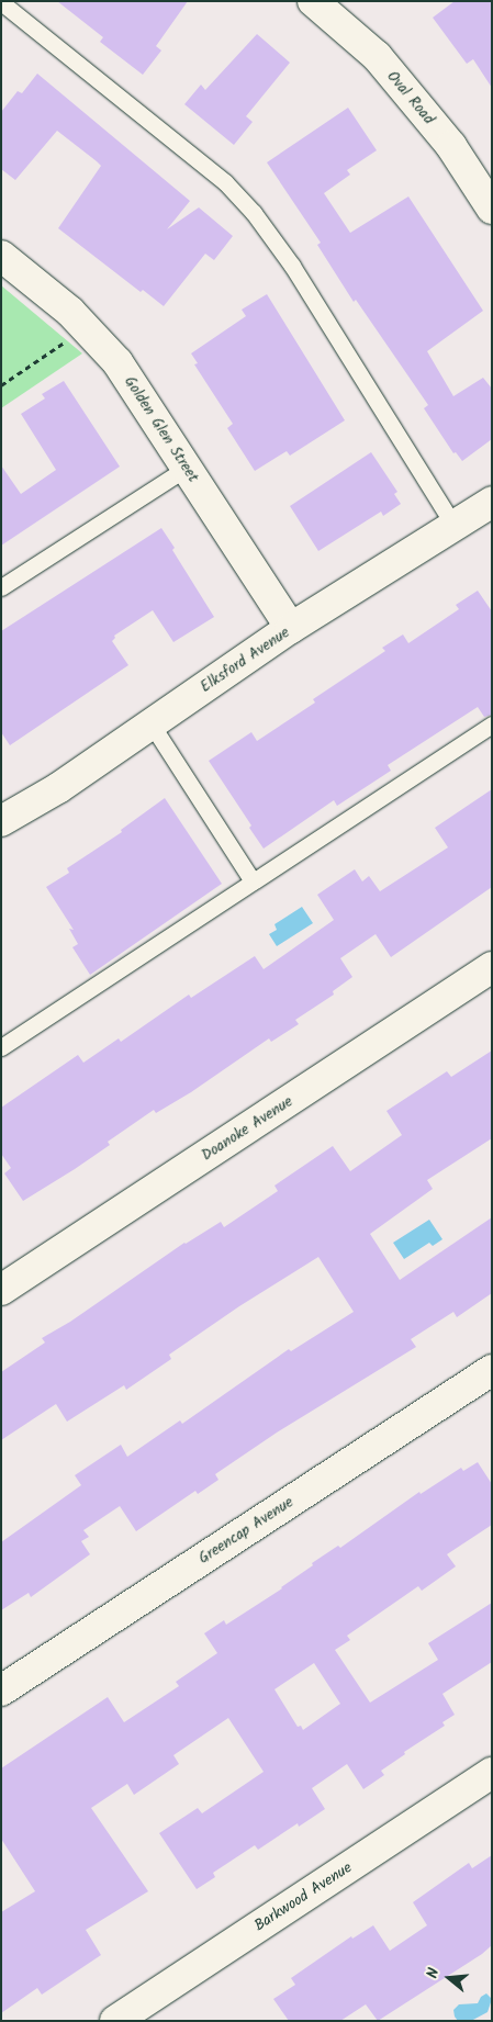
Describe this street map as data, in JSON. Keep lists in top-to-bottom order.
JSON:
{
  "streets": {
    "street": [
      "Oval Road",
      "Golden Glen Street",
      "Elksford Avenue",
      "Doanoke Avenue",
      "Greencap Avenue",
      "Barkwood Avenue"
    ]
  },
  "crossings": [
    ["Golden Glen Street", "Elksford Avenue"]
  ],
  "north": "left"
}
